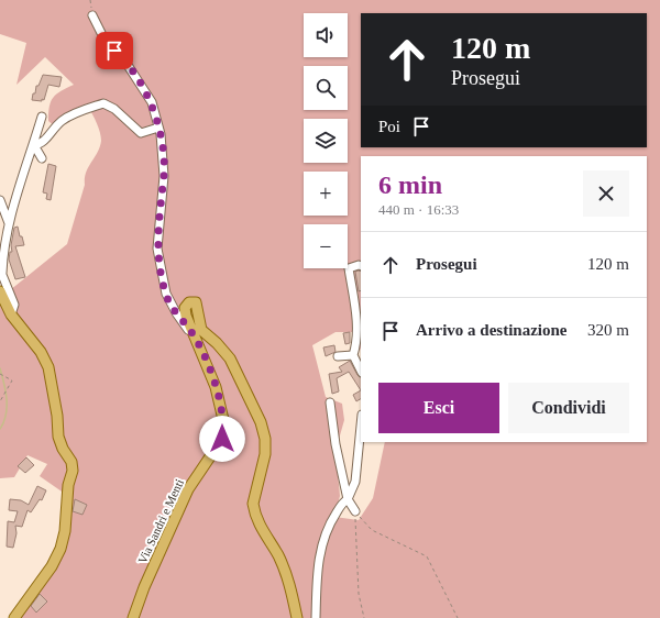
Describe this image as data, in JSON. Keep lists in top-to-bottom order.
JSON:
{
  "streets": {
    "main road": ["Via Sandri e Menti"]
  },
  "page": {
    "map_buttons": ["+", "−"],
    "turn": ["120 m", "Prosegui"],
    "then": "Poi",
    "heading": ["6 min", "440 m · 16:33"],
    "list": [
      {
        "name": "Prosegui",
        "value": "120 m"
      },
      {
        "name": "Arrivo a destinazione",
        "value": "320 m"
      }
    ],
    "buttons": ["Esci", "Condividi"]
  }
}
